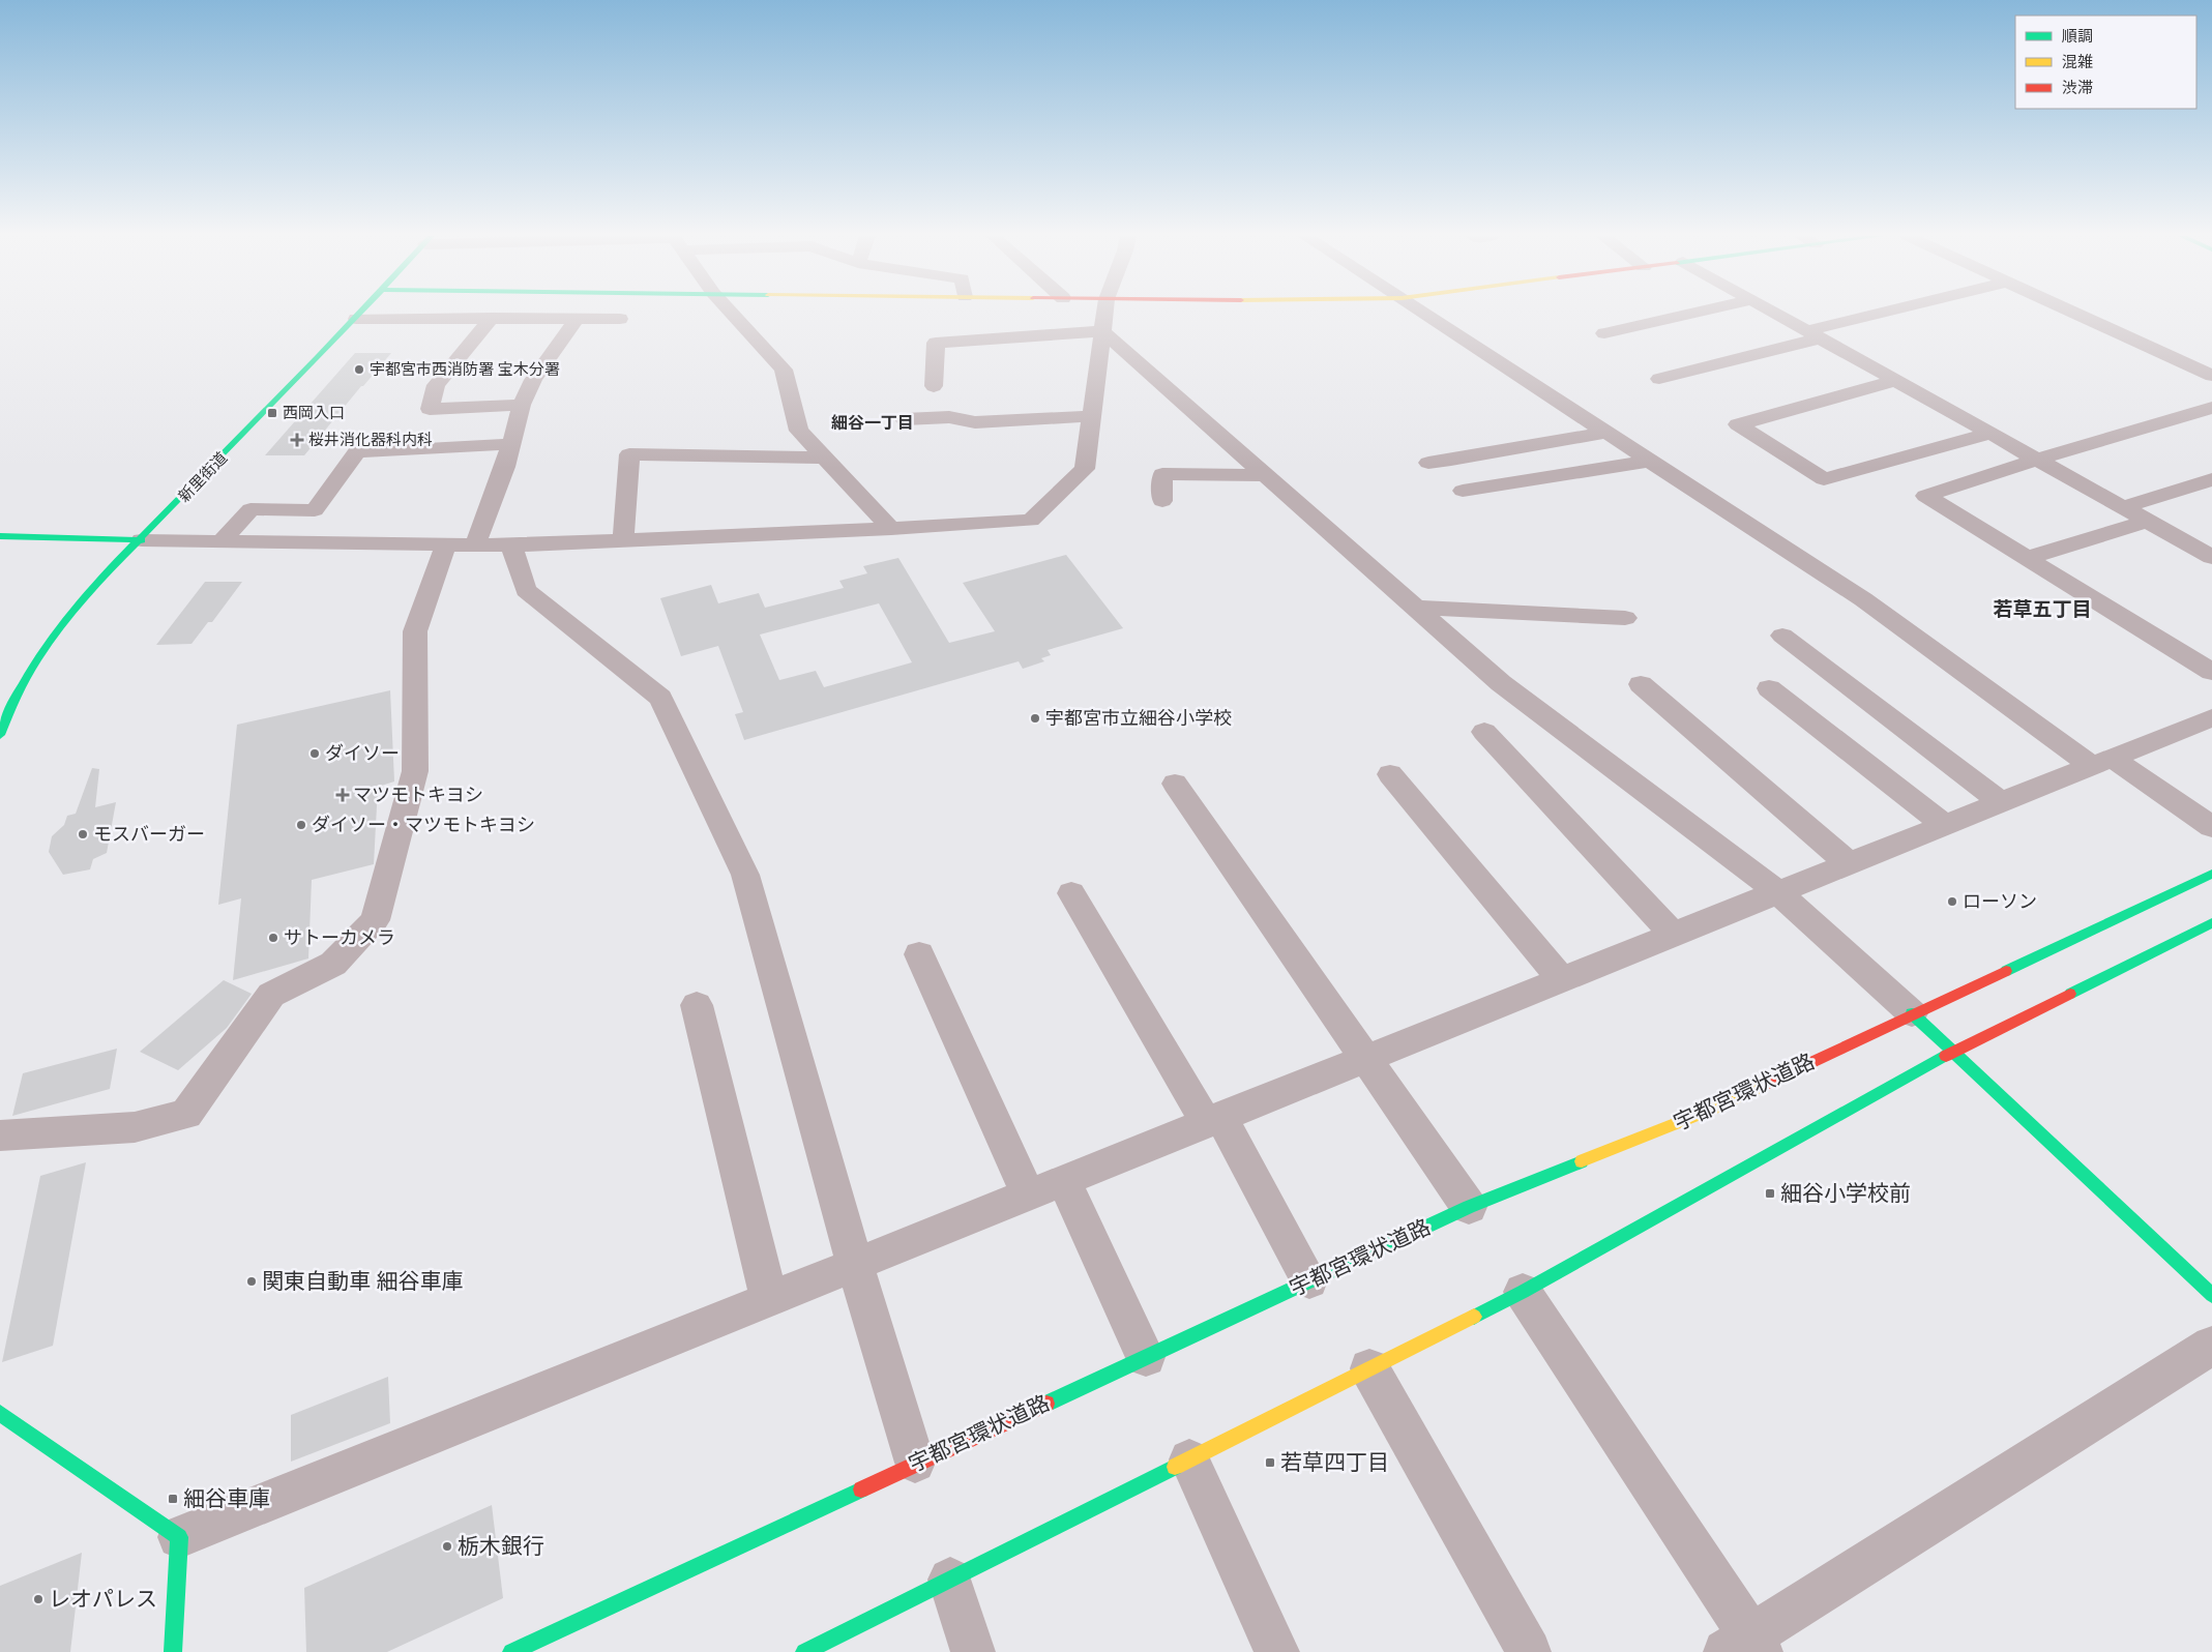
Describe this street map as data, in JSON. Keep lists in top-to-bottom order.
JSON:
{
  "streets": {
    "main road": ["新里街道", "宇都宮環状道路"]
  },
  "districts": ["細谷一丁目", "若草五丁目"],
  "places": {
    "other": [
      "宇都宮市西消防署 宝木分署",
      "宇都宮市立細谷小学校",
      "ダイソー",
      "ダイソー・マツモトキヨシ",
      "モスバーガー",
      "ローソン",
      "サトーカメラ",
      "関東自動車 細谷車庫",
      "栃木銀行",
      "レオパレス"
    ],
    "transit": [
      "西岡入口",
      "細谷小学校前",
      "若草四丁目",
      "細谷車庫"
    ],
    "health": ["桜井消化器科内科", "マツモトキヨシ"]
  },
  "legend": ["順調", "混雑", "渋滞"]
}
